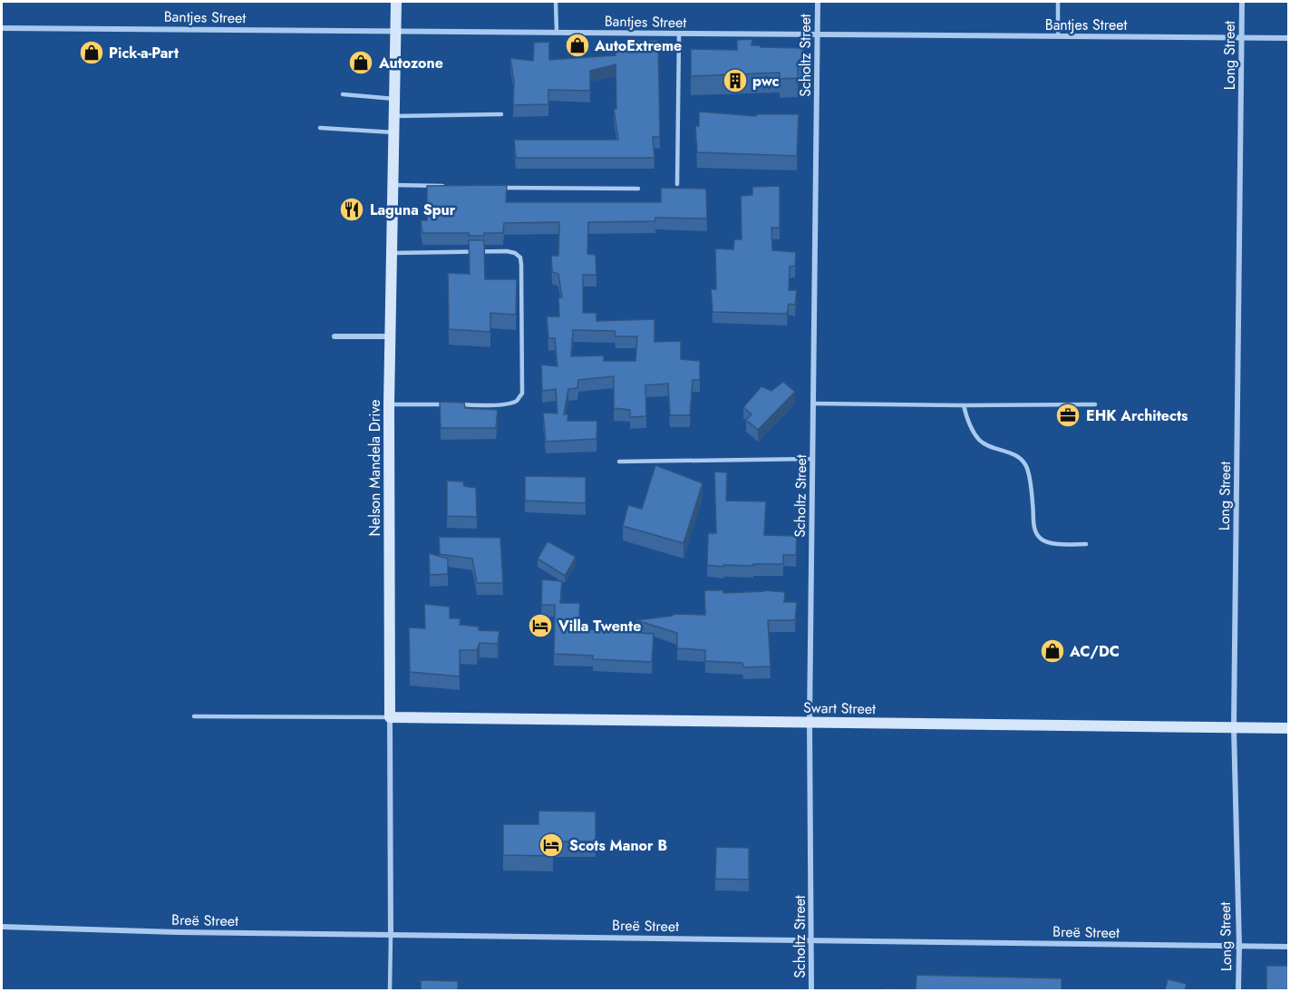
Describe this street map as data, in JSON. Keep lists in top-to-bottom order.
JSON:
{
  "streets": {
    "main road": ["Nelson Mandela Drive", "Swart Street"],
    "street": [
      "Bantjes Street",
      "Scholtz Street",
      "Long Street",
      "Breë Street"
    ]
  },
  "crossings": [
    ["Bantjes Street", "Scholtz Street"],
    ["Bantjes Street", "Long Street"],
    ["Bantjes Street", "Nelson Mandela Drive"],
    ["Scholtz Street", "Swart Street"],
    ["Scholtz Street", "Breë Street"],
    ["Long Street", "Swart Street"],
    ["Long Street", "Breë Street"],
    ["Nelson Mandela Drive", "Swart Street"],
    ["Nelson Mandela Drive", "Breë Street"]
  ],
  "places": {
    "shop": [
      "AutoExtreme",
      "Pick-a-Part",
      "Autozone",
      "AC/DC"
    ],
    "building": ["pwc"],
    "restaurant": ["Laguna Spur"],
    "office": ["EHK Architects"],
    "hotel": ["Villa Twente", "Scots Manor B"]
  }
}
